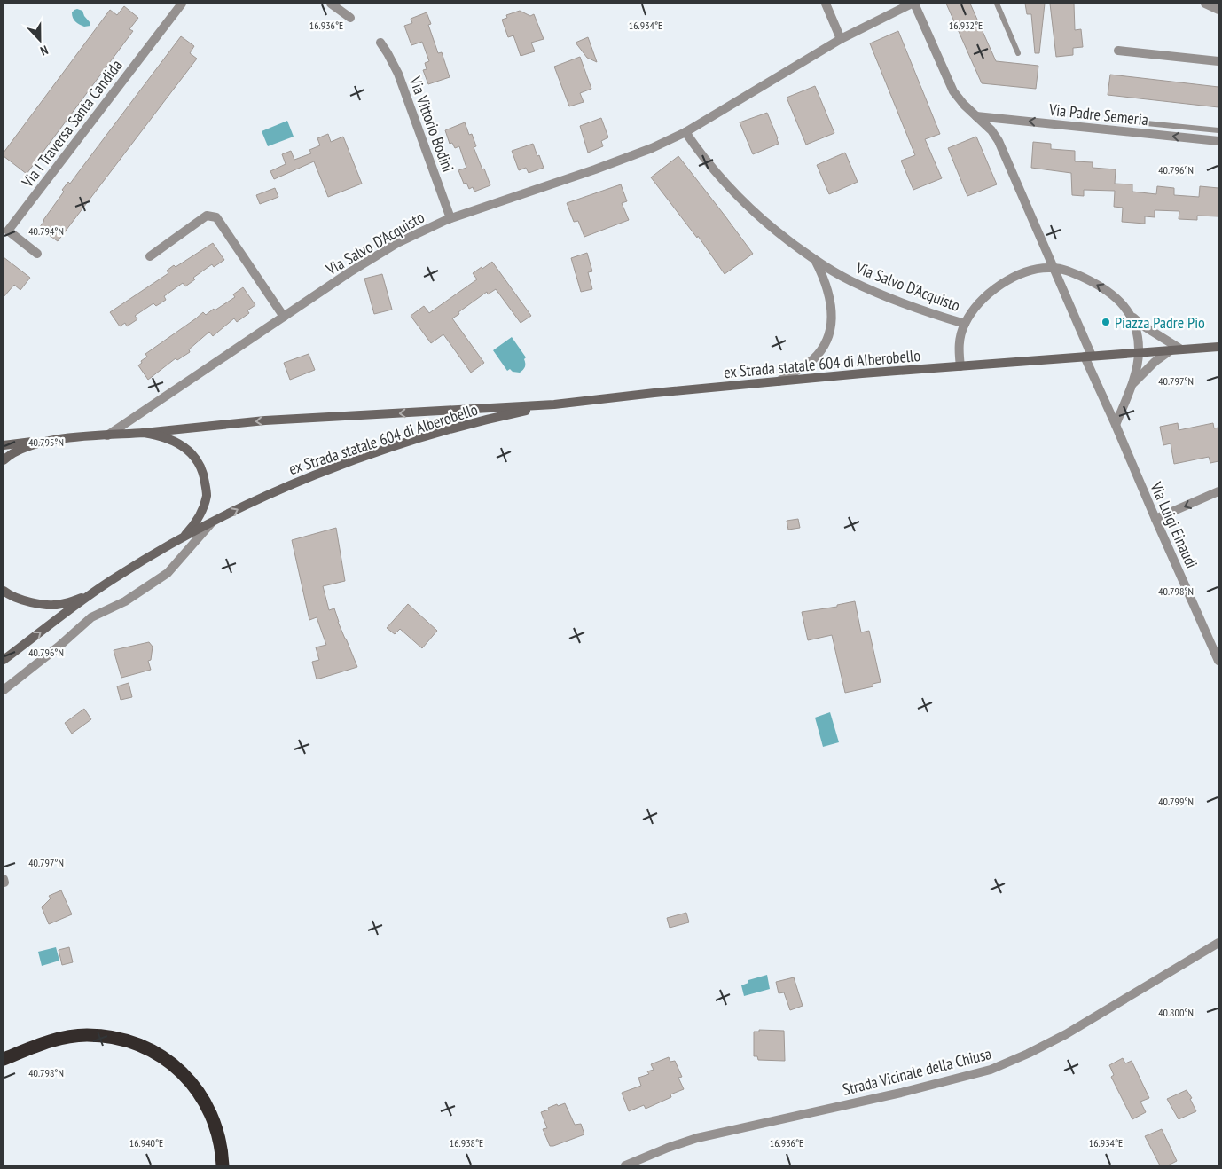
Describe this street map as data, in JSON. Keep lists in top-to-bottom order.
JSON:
{
  "streets": {
    "main road": ["ex Strada statale 604 di Alberobello"],
    "street": [
      "Via Padre Semeria",
      "Via I Traversa Santa Candida",
      "Via Vittorio Bodini",
      "Via Salvo D'Acquisto",
      "Via Luigi Einaudi",
      "Strada Vicinale della Chiusa"
    ]
  },
  "crossings": [
    ["Via Padre Semeria", "Via Luigi Einaudi"],
    ["Via Vittorio Bodini", "Via Salvo D'Acquisto"],
    ["Via Salvo D'Acquisto", "Via Luigi Einaudi"],
    ["ex Strada statale 604 di Alberobello", "Via Luigi Einaudi"]
  ],
  "places": ["Piazza Padre Pio"],
  "north": "bottom",
  "coordinates": [
    "16.936°E",
    "16.934°E",
    "16.932°E",
    "40.796°N",
    "40.794°N",
    "40.797°N",
    "40.795°N",
    "40.798°N",
    "40.799°N",
    "40.800°N",
    "16.940°E",
    "16.938°E"
  ]
}
